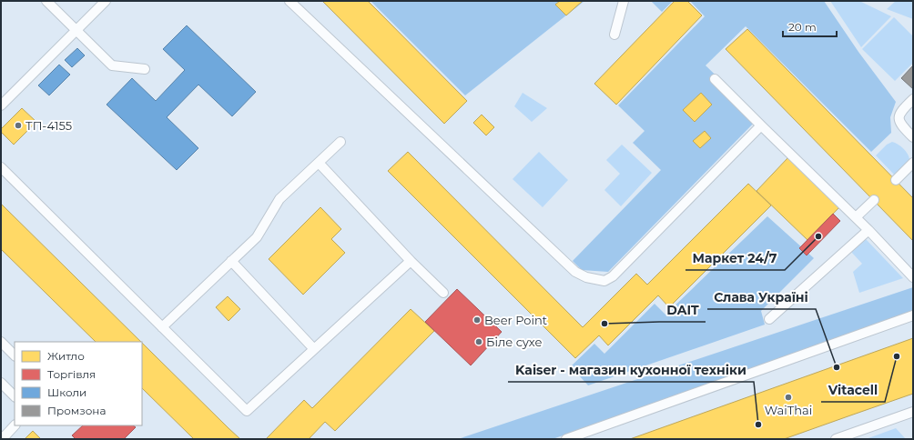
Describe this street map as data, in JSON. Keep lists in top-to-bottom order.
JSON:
{
  "places": [
    "ТП-4155",
    "Маркет 24/7",
    "Beer Point",
    "DAIT",
    "Біле сухе",
    "Vitacell",
    "Слава Україні",
    "WaiThai",
    "Kaiser - магазин кухонної техніки"
  ],
  "legend": [
    "Житло",
    "Торгівля",
    "Школи",
    "Промзона"
  ],
  "scale_bar": "20 m"
}
